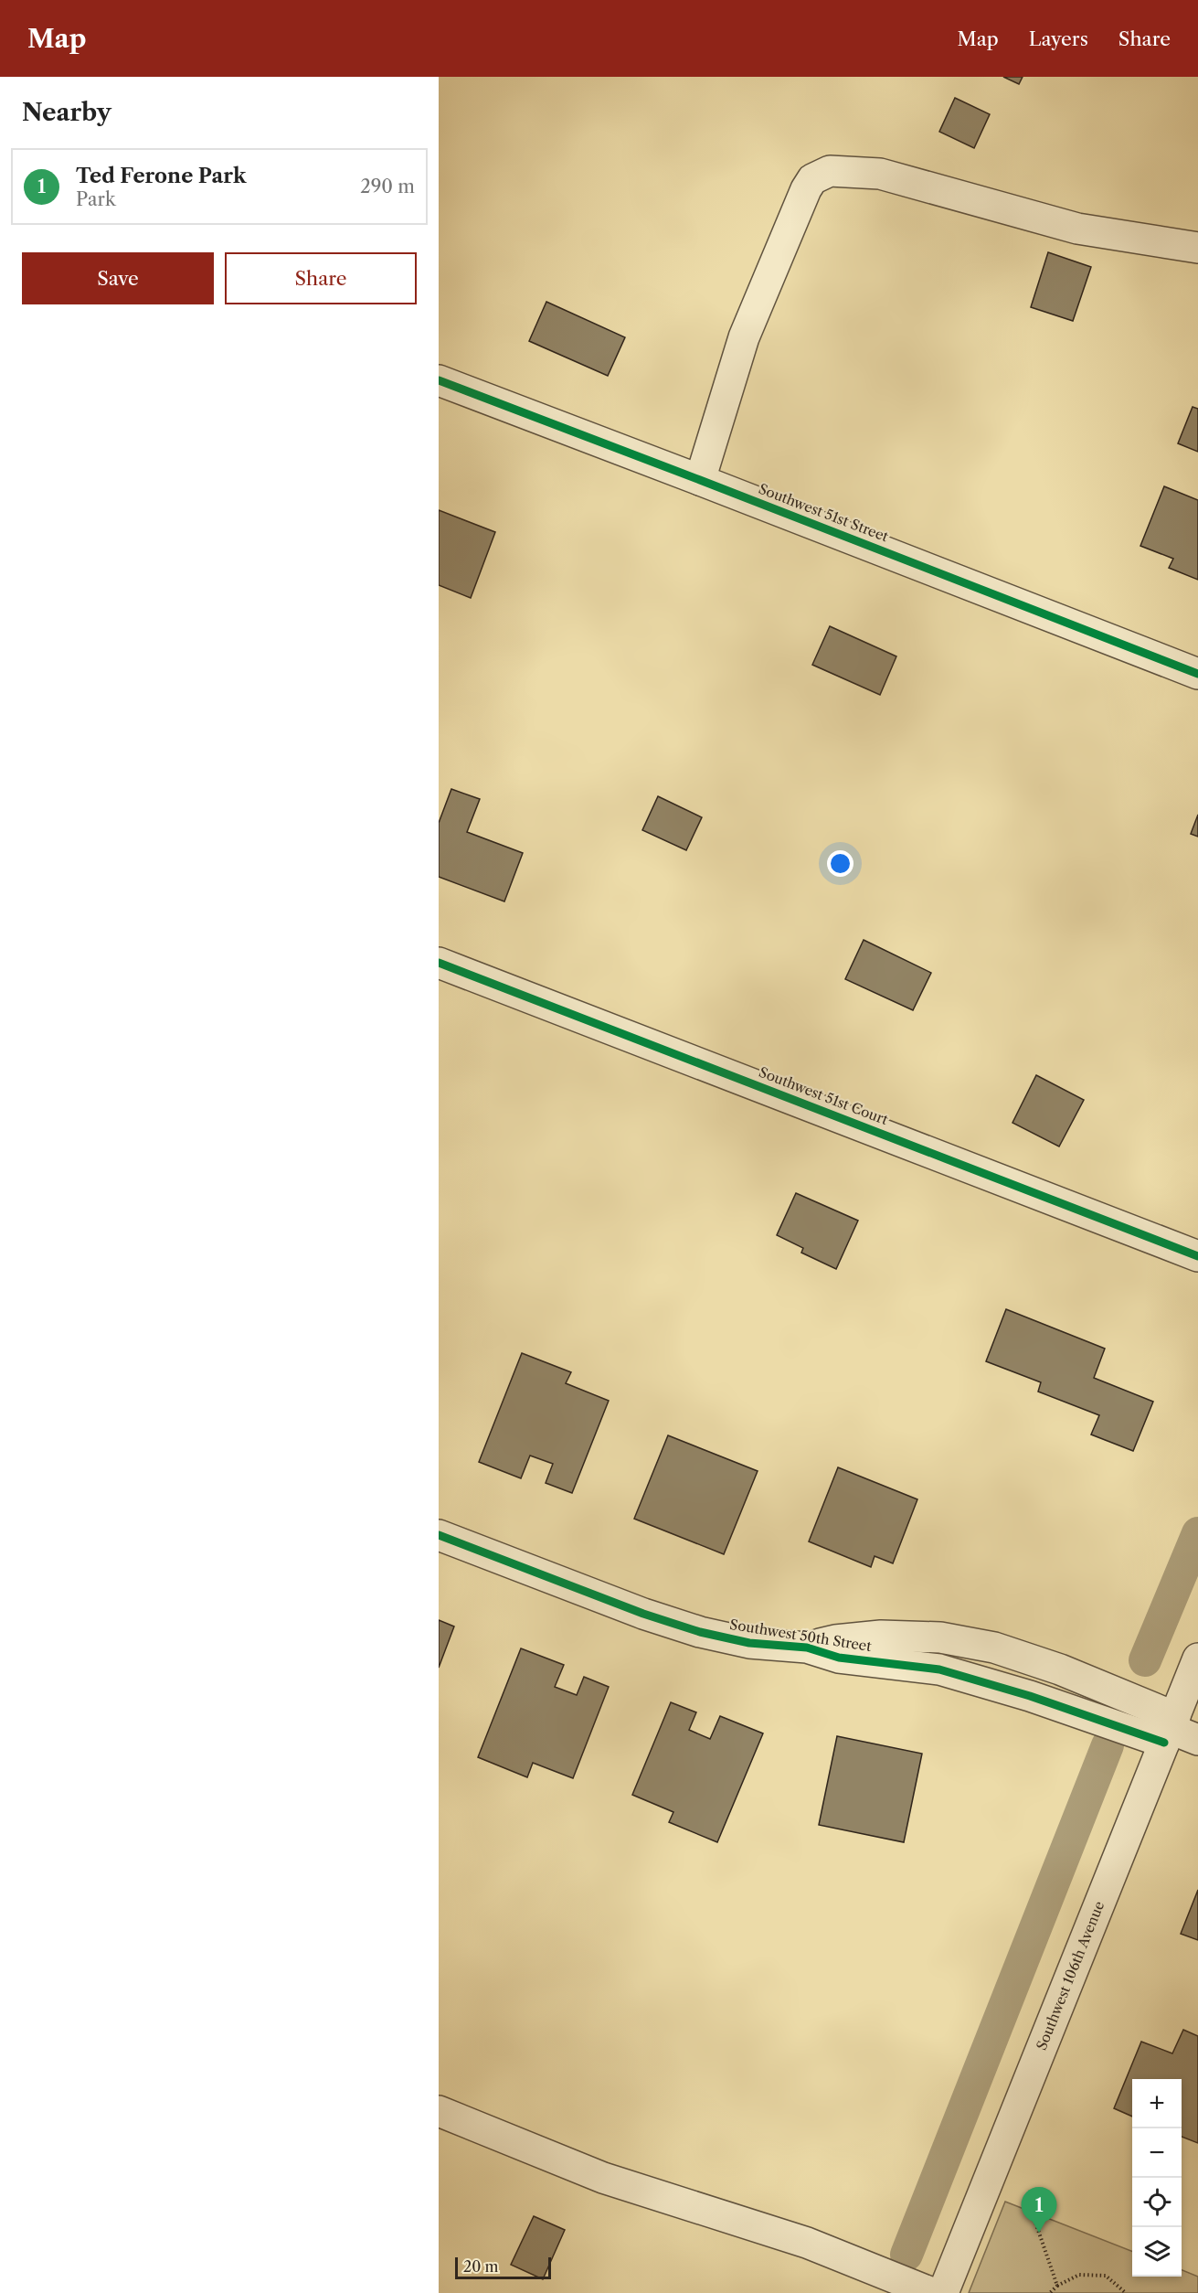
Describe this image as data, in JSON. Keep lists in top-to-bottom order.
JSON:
{
  "streets": {
    "street": [
      "Southwest 51st Street",
      "Southwest 51st Court",
      "Southwest 50th Street",
      "Southwest 106th Avenue"
    ]
  },
  "crossings": [
    ["Southwest 50th Street", "Southwest 106th Avenue"]
  ],
  "scale_bar": "20 m",
  "page": {
    "header": "Map",
    "nav": ["Map", "Layers", "Share"],
    "heading": "Nearby",
    "list": [
      {
        "mark": "1",
        "name": "Ted Ferone Park",
        "note": "Park",
        "value": "290 m"
      }
    ],
    "buttons": ["Save", "Share"],
    "map_buttons": ["+", "−"],
    "pins": "1",
    "scale": "20 m"
  }
}
